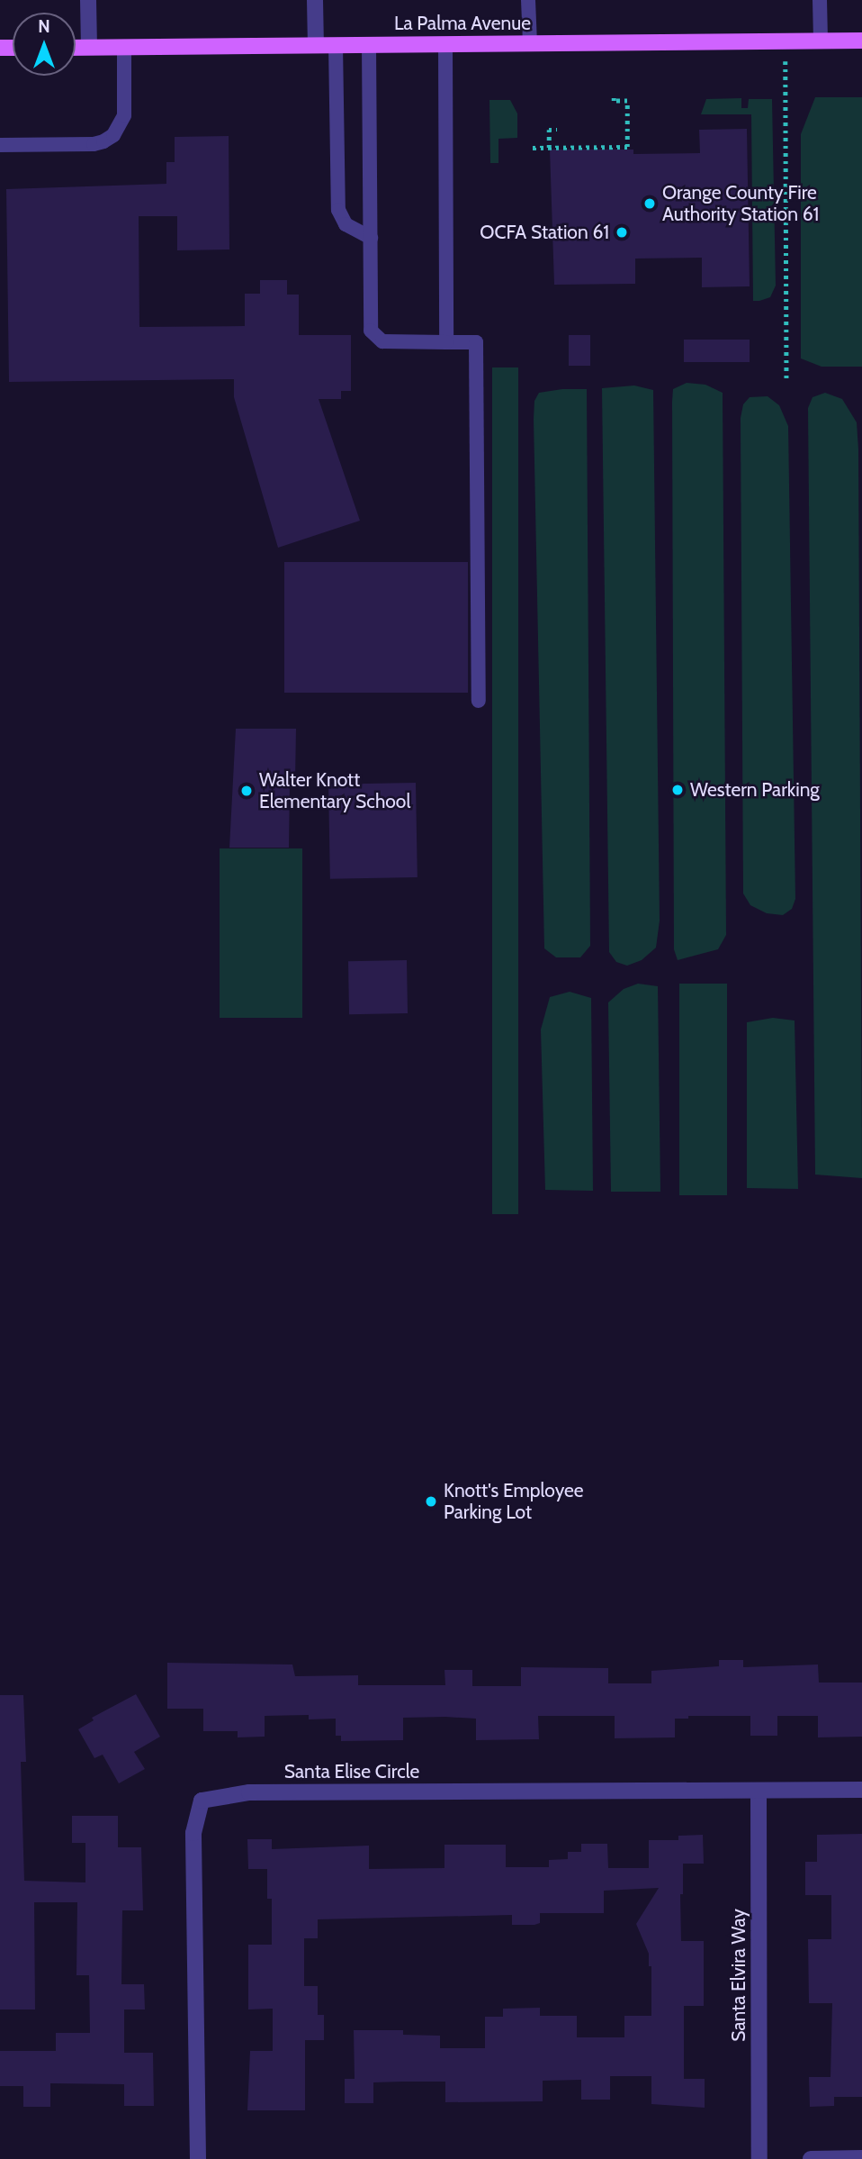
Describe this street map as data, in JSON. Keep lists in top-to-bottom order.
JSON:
{
  "streets": {
    "main road": ["La Palma Avenue"],
    "street": ["Santa Elise Circle", "Santa Elvira Way"]
  },
  "crossings": [
    ["Santa Elise Circle", "Santa Elvira Way"]
  ],
  "places": [
    "Orange County Fire Authority Station 61",
    "OCFA Station 61",
    "Western Parking",
    "Walter Knott Elementary School",
    "Knott's Employee Parking Lot"
  ],
  "north": "top"
}
